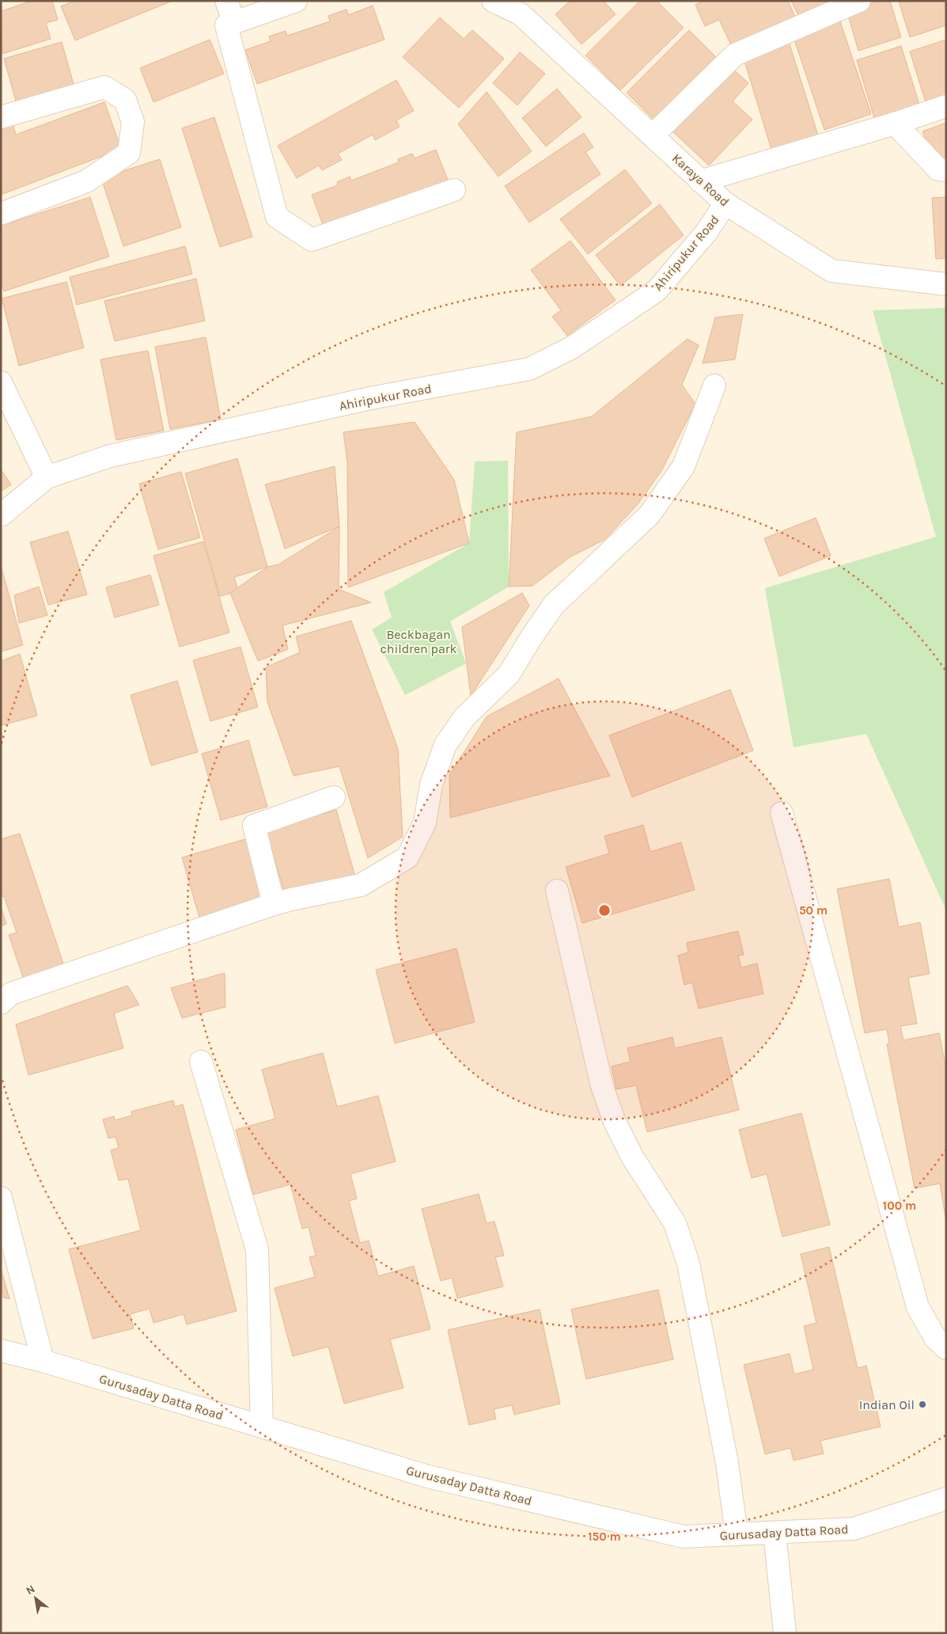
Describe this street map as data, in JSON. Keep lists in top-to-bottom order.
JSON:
{
  "streets": {
    "street": ["Karaya Road", "Ahiripukur Road", "Gurusaday Datta Road"]
  },
  "crossings": [
    ["Karaya Road", "Ahiripukur Road"]
  ],
  "parks": ["Beckbagan children park"],
  "places": ["Indian Oil"],
  "north": "top left",
  "rings": ["50 m", "100 m", "150 m"]
}
